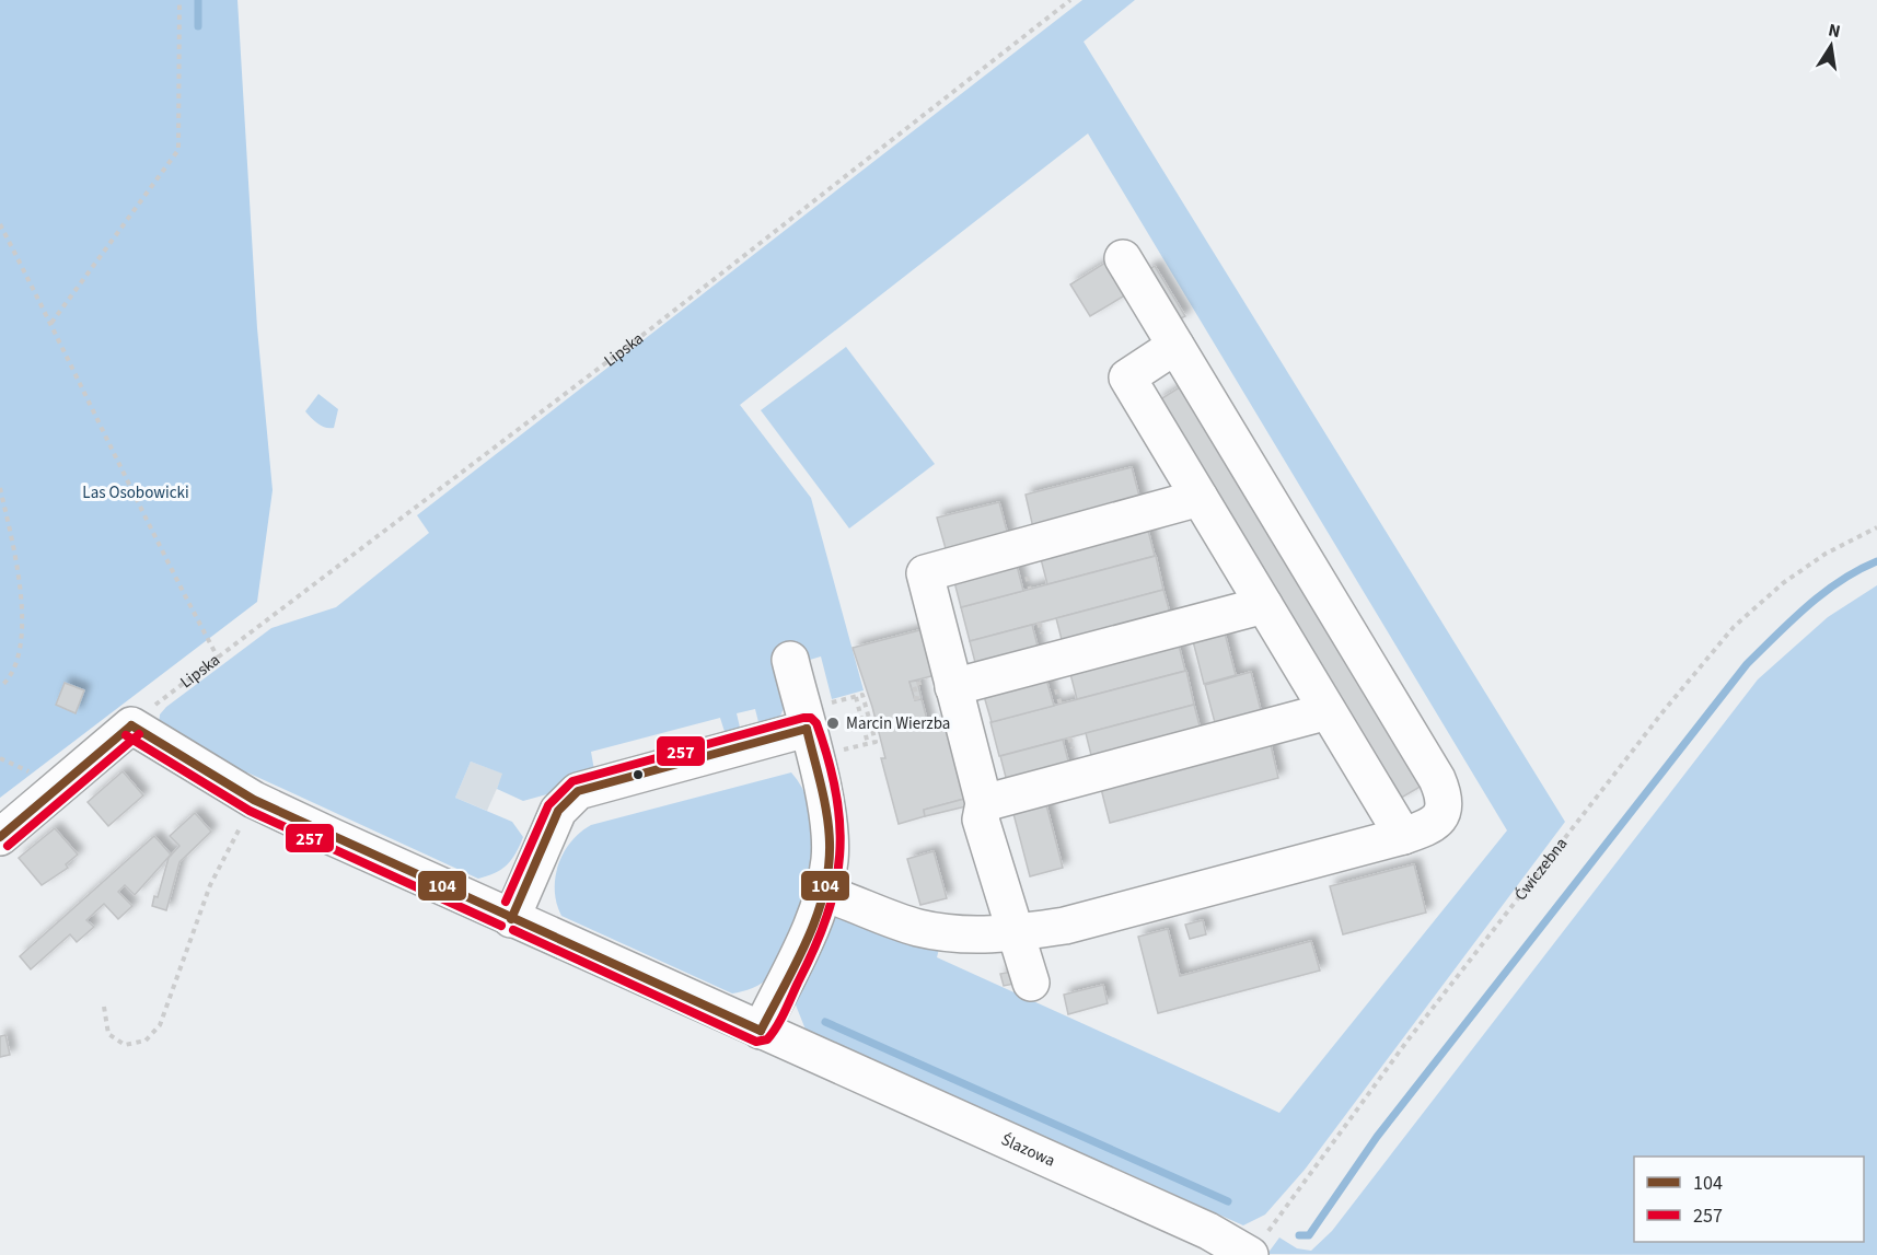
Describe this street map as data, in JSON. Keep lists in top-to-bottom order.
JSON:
{
  "streets": {
    "street": ["Ślazowa"],
    "path": ["Lipska", "Ćwiczebna"]
  },
  "crossings": [
    ["Ćwiczebna", "Ślazowa"]
  ],
  "parks": ["Las Osobowicki"],
  "places": ["Marcin Wierzba"],
  "lines": ["transit line 257", "transit line 104"],
  "legend": ["104", "257"],
  "north": "top"
}
